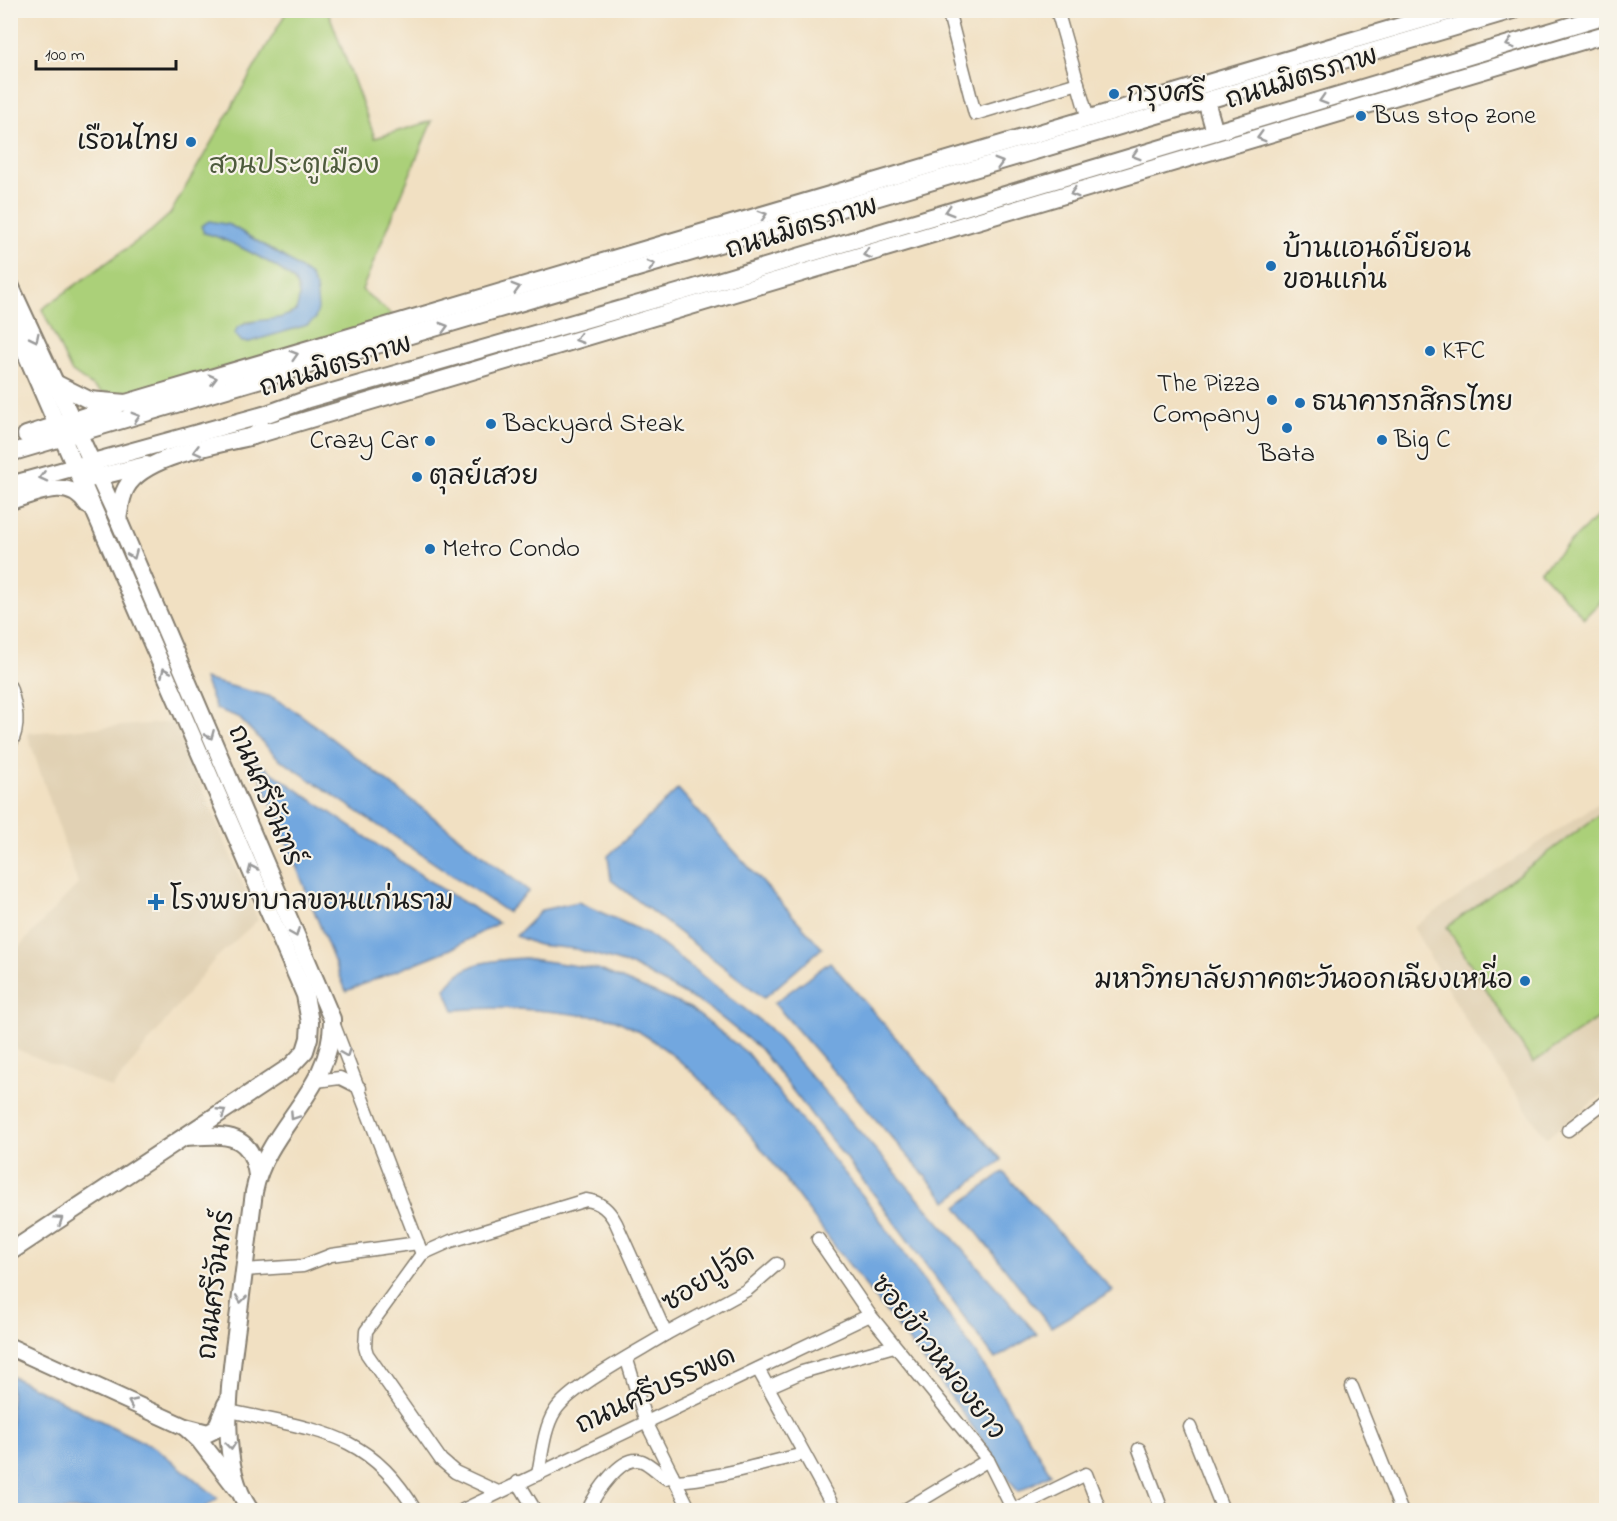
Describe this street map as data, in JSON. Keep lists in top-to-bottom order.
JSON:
{
  "streets": {
    "main road": ["ถนนมิตรภาพ", "ถนนศรีจันทร์"],
    "street": ["ซอยปูจัด", "ซอยข้าวหมองยาว", "ถนนศรีบรรพด"]
  },
  "crossings": [
    ["ถนนมิตรภาพ", "ถนนศรีจันทร์"],
    ["ซอยปูจัด", "ถนนศรีบรรพด"],
    ["ซอยข้าวหมองยาว", "ถนนศรีบรรพด"]
  ],
  "parks": ["สวนประตูเมือง"],
  "places": {
    "other": [
      "กรุงศรี",
      "Bus stop zone",
      "เรือนไทย",
      "บ้านแอนด์บียอน ขอนแก่น",
      "KFC",
      "The Pizza Company",
      "ธนาคารกสิกรไทย",
      "Backyard Steak",
      "Bata",
      "Big C",
      "Crazy Car",
      "ตุลย์เสวย",
      "Metro Condo",
      "มหาวิทยาลัยภาคตะวันออกเฉียงเหนี่อ"
    ],
    "health": ["โรงพยาบาลขอนแก่นราม"]
  },
  "scale_bar": "100 m"
}
